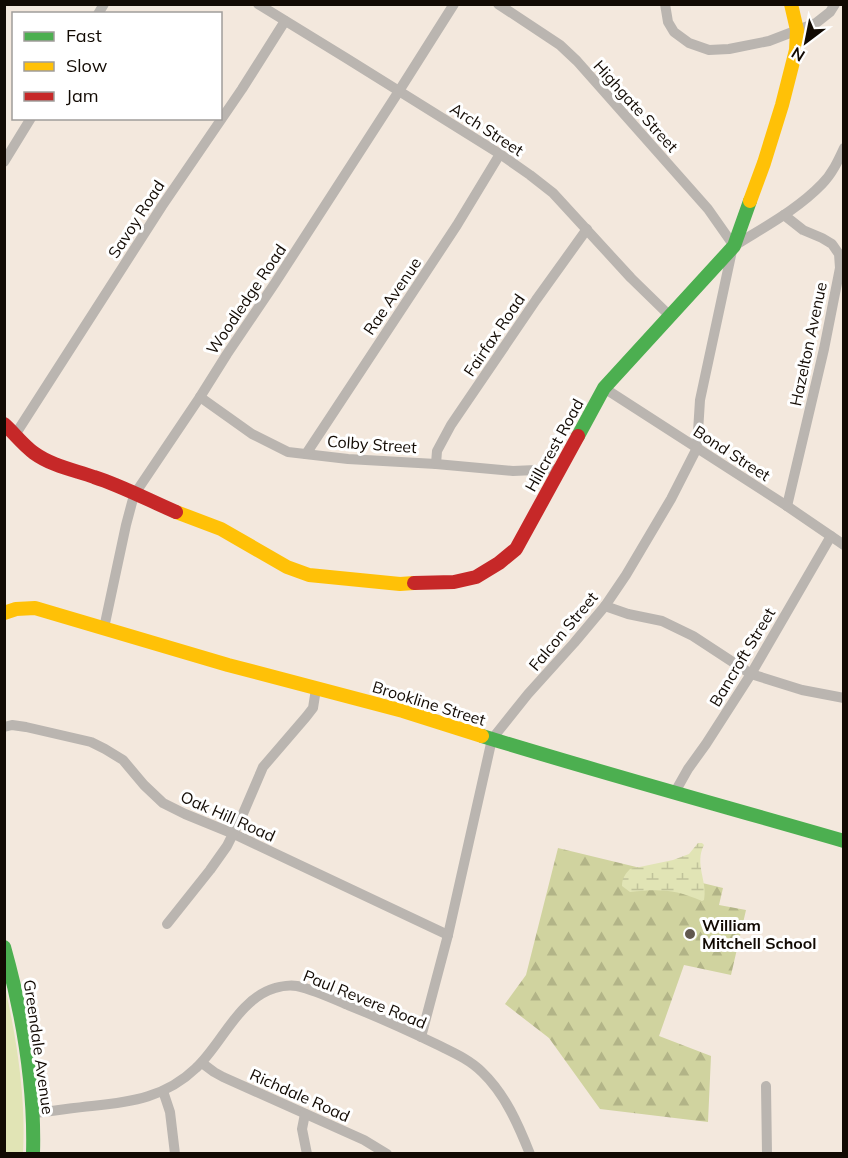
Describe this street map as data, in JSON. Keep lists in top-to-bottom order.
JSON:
{
  "streets": {
    "street": [
      "Highgate Street",
      "Arch Street",
      "Savoy Road",
      "Rae Avenue",
      "Woodledge Road",
      "Fairfax Road",
      "Hazelton Avenue",
      "Colby Street",
      "Hillcrest Road",
      "Bond Street",
      "Falcon Street",
      "Bancroft Street",
      "Brookline Street",
      "Oak Hill Road",
      "Paul Revere Road",
      "Greendale Avenue",
      "Richdale Road"
    ]
  },
  "crossings": [
    ["Highgate Street", "Hillcrest Road"],
    ["Highgate Street", "Falcon Street"],
    ["Arch Street", "Savoy Road"],
    ["Arch Street", "Rae Avenue"],
    ["Arch Street", "Woodledge Road"],
    ["Arch Street", "Fairfax Road"],
    ["Arch Street", "Hillcrest Road"],
    ["Savoy Road", "Hillcrest Road"],
    ["Rae Avenue", "Colby Street"],
    ["Woodledge Road", "Colby Street"],
    ["Woodledge Road", "Hillcrest Road"],
    ["Woodledge Road", "Brookline Street"],
    ["Fairfax Road", "Colby Street"],
    ["Hazelton Avenue", "Bond Street"],
    ["Colby Street", "Hillcrest Road"],
    ["Hillcrest Road", "Bond Street"],
    ["Hillcrest Road", "Falcon Street"],
    ["Bond Street", "Falcon Street"],
    ["Bond Street", "Bancroft Street"],
    ["Falcon Street", "Brookline Street"],
    ["Falcon Street", "Oak Hill Road"],
    ["Falcon Street", "Paul Revere Road"],
    ["Bancroft Street", "Brookline Street"],
    ["Paul Revere Road", "Greendale Avenue"],
    ["Paul Revere Road", "Richdale Road"]
  ],
  "places": ["William Mitchell School"],
  "legend": ["Fast", "Slow", "Jam"],
  "north": "bottom left"
}
